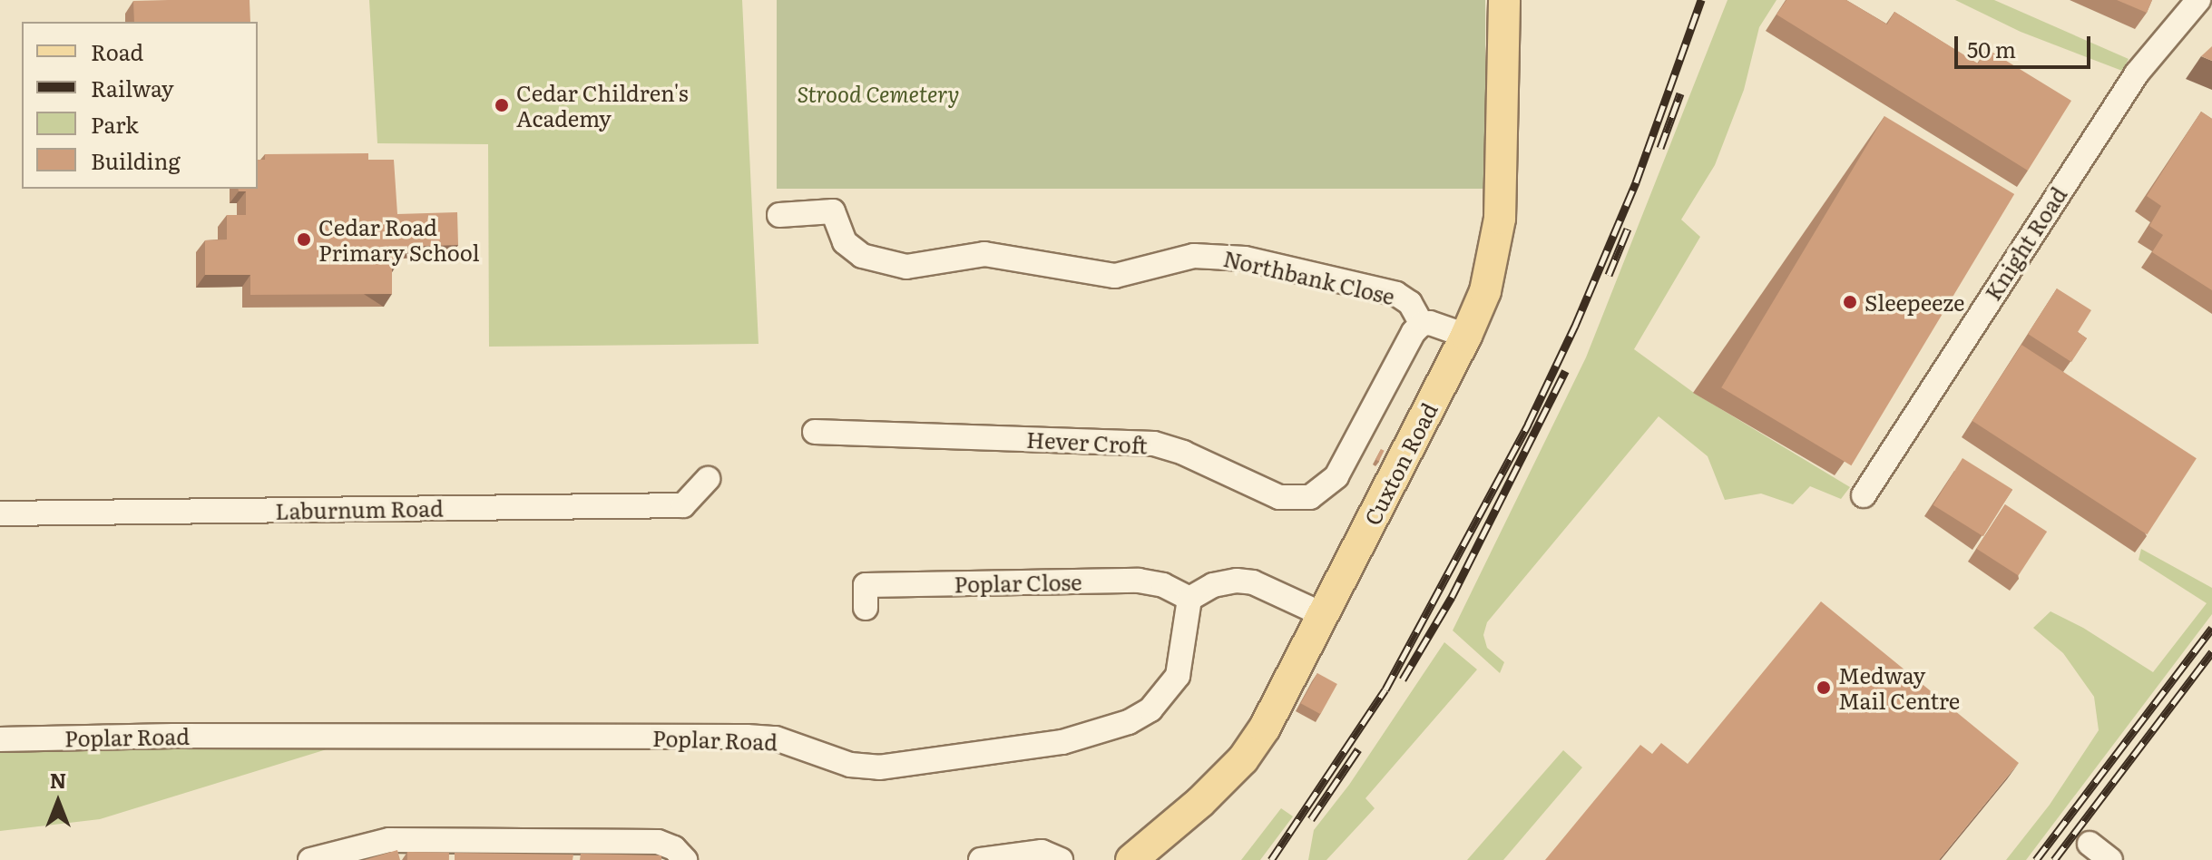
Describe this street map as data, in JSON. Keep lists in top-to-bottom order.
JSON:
{
  "streets": {
    "main road": ["Cuxton Road"],
    "street": [
      "Knight Road",
      "Northbank Close",
      "Hever Croft",
      "Laburnum Road",
      "Poplar Close",
      "Poplar Road"
    ]
  },
  "crossings": [
    ["Northbank Close", "Hever Croft"],
    ["Poplar Close", "Poplar Road"]
  ],
  "parks": ["Strood Cemetery"],
  "places": [
    "Cedar Children's Academy",
    "Cedar Road Primary School",
    "Sleepeeze",
    "Medway Mail Centre"
  ],
  "legend": [
    "Road",
    "Railway",
    "Park",
    "Building"
  ],
  "scale_bar": "50 m",
  "north": "top"
}
